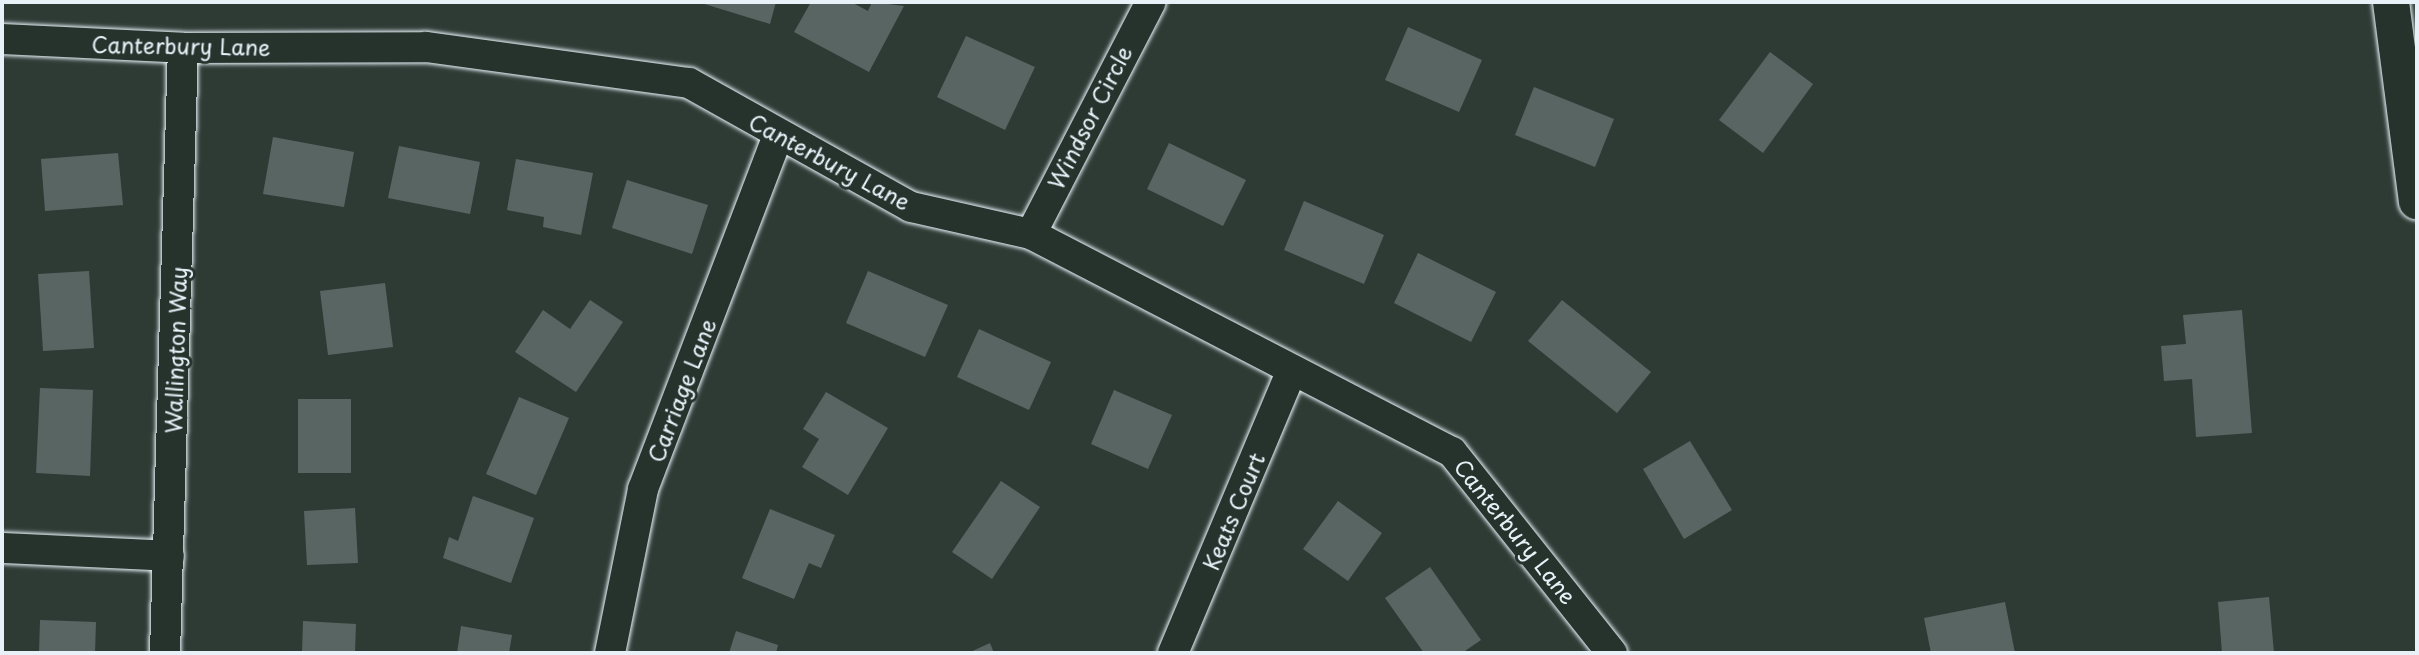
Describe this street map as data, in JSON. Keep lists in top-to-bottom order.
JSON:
{
  "streets": {
    "street": [
      "Canterbury Lane",
      "Windsor Circle",
      "Wallington Way",
      "Carriage Lane",
      "Keats Court"
    ]
  },
  "crossings": [
    ["Canterbury Lane", "Windsor Circle"],
    ["Canterbury Lane", "Wallington Way"],
    ["Canterbury Lane", "Carriage Lane"],
    ["Canterbury Lane", "Keats Court"]
  ]
}
